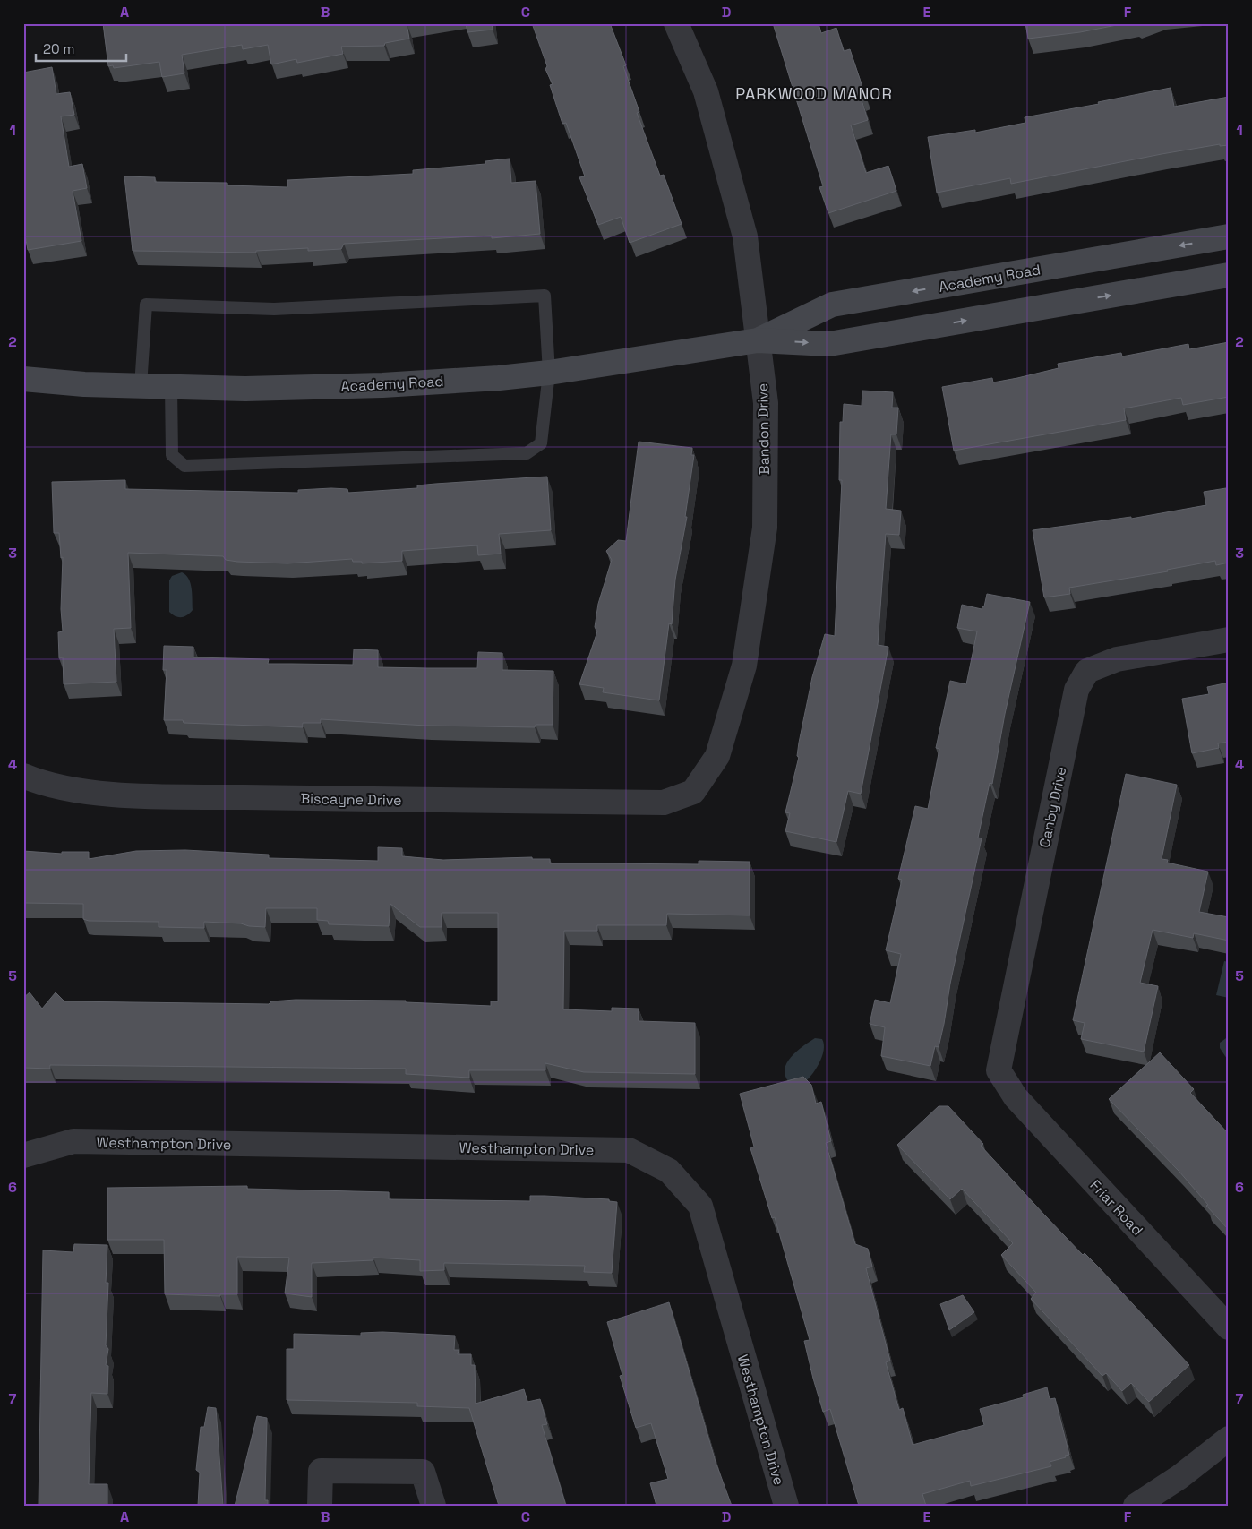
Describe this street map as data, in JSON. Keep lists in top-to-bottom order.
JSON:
{
  "streets": {
    "main road": ["Academy Road"],
    "street": [
      "Bandon Drive",
      "Biscayne Drive",
      "Canby Drive",
      "Westhampton Drive",
      "Friar Road"
    ]
  },
  "crossings": [
    ["Academy Road", "Bandon Drive"],
    ["Bandon Drive", "Biscayne Drive"],
    ["Canby Drive", "Friar Road"]
  ],
  "districts": ["PARKWOOD MANOR"],
  "scale_bar": "20 m",
  "grid": {
    "columns": [
      "A",
      "B",
      "C",
      "D",
      "E",
      "F"
    ],
    "rows": [
      "1",
      "2",
      "3",
      "4",
      "5",
      "6",
      "7"
    ]
  }
}
